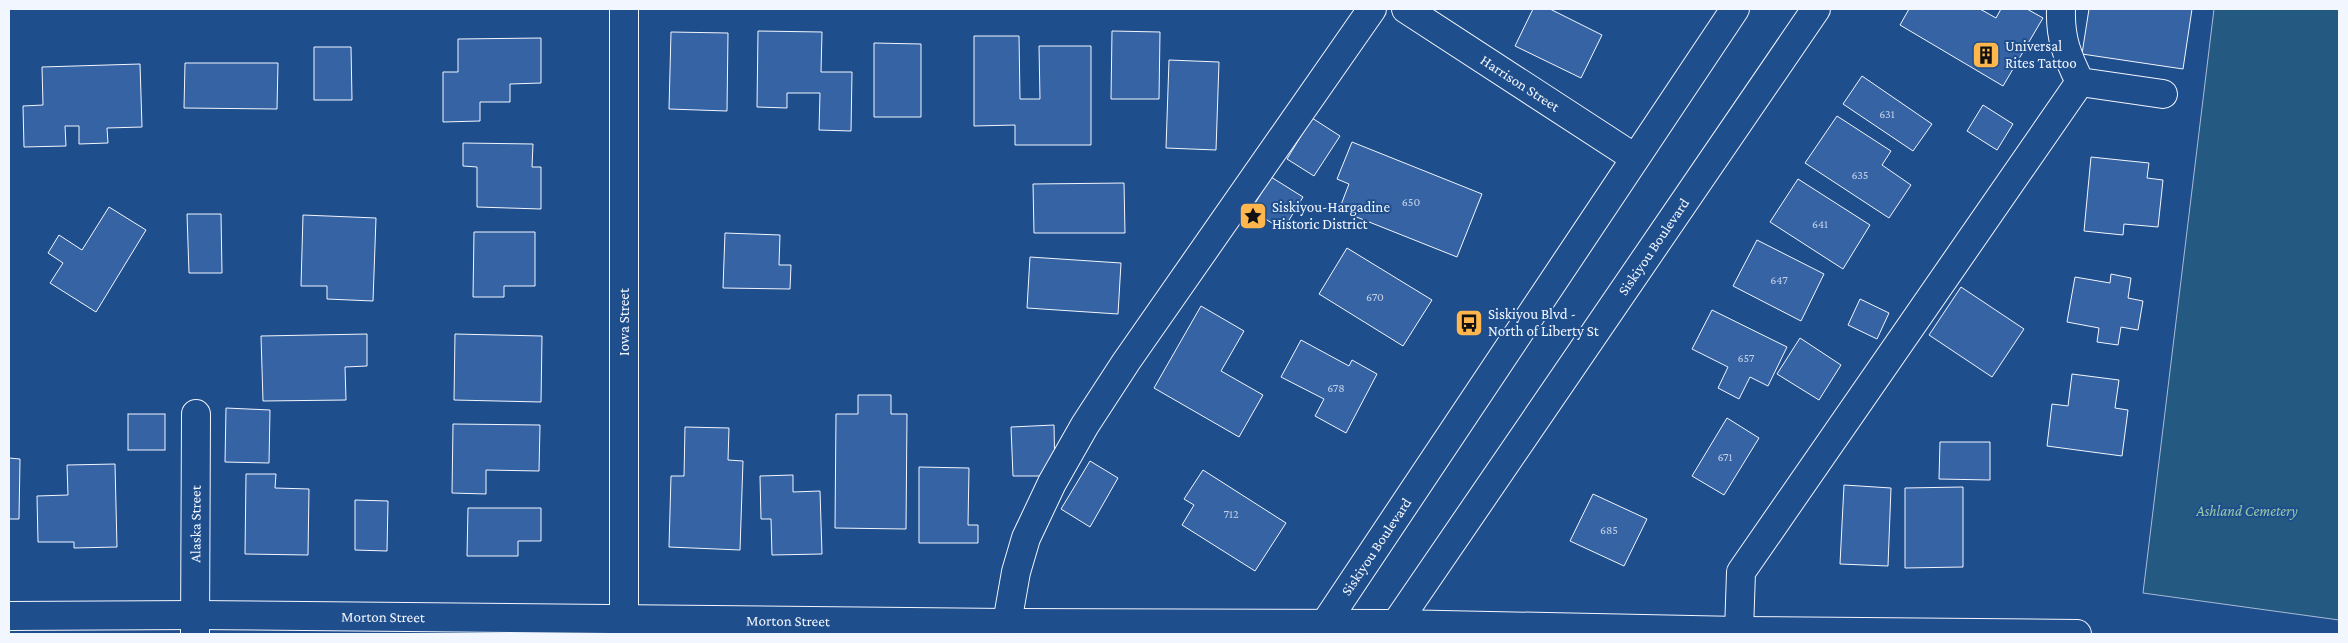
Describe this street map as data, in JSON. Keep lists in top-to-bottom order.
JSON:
{
  "streets": {
    "street": [
      "Harrison Street",
      "Siskiyou Boulevard",
      "Iowa Street",
      "Alaska Street",
      "Morton Street"
    ]
  },
  "crossings": [
    ["Harrison Street", "Siskiyou Boulevard"],
    ["Siskiyou Boulevard", "Morton Street"],
    ["Iowa Street", "Morton Street"],
    ["Alaska Street", "Morton Street"]
  ],
  "parks": ["Ashland Cemetery"],
  "places": {
    "building": ["Universal Rites Tattoo"],
    "place": ["Siskiyou-Hargadine Historic District"],
    "bus stop": ["Siskiyou Blvd - North of Liberty St"]
  },
  "house_numbers": [
    "631",
    "635",
    "650",
    "641",
    "647",
    "670",
    "657",
    "678",
    "671",
    "712",
    "685"
  ]
}
